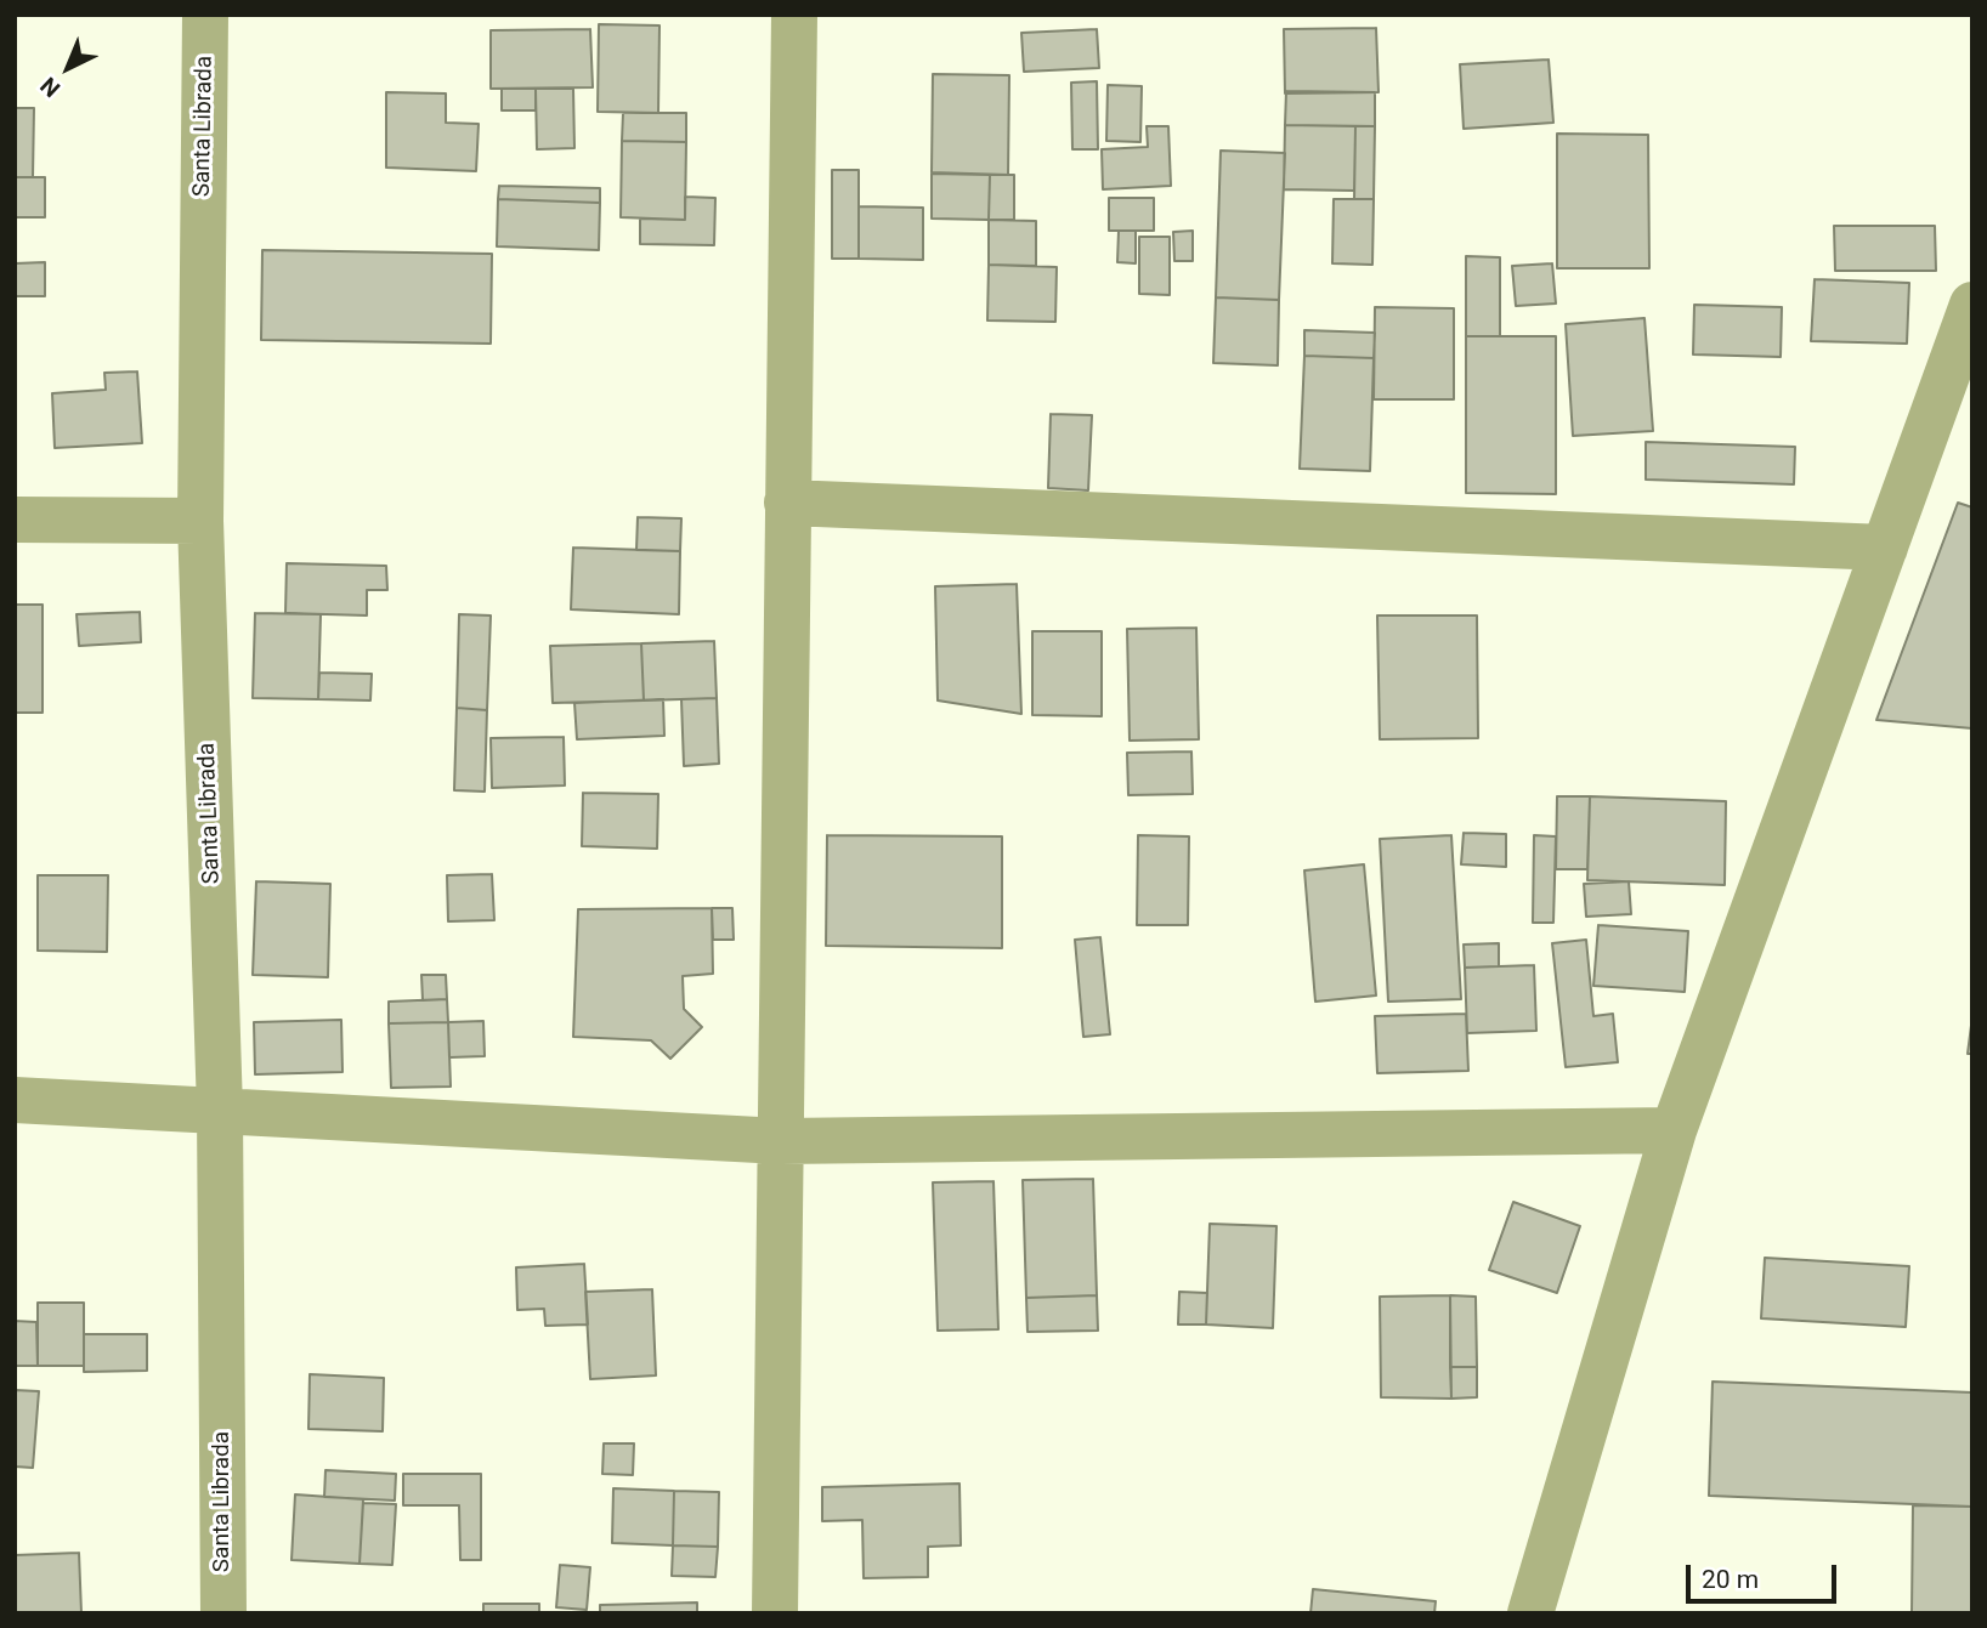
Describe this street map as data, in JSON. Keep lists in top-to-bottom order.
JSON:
{
  "streets": {
    "street": ["Santa Librada"]
  },
  "scale_bar": "20 m",
  "north": "bottom left"
}
